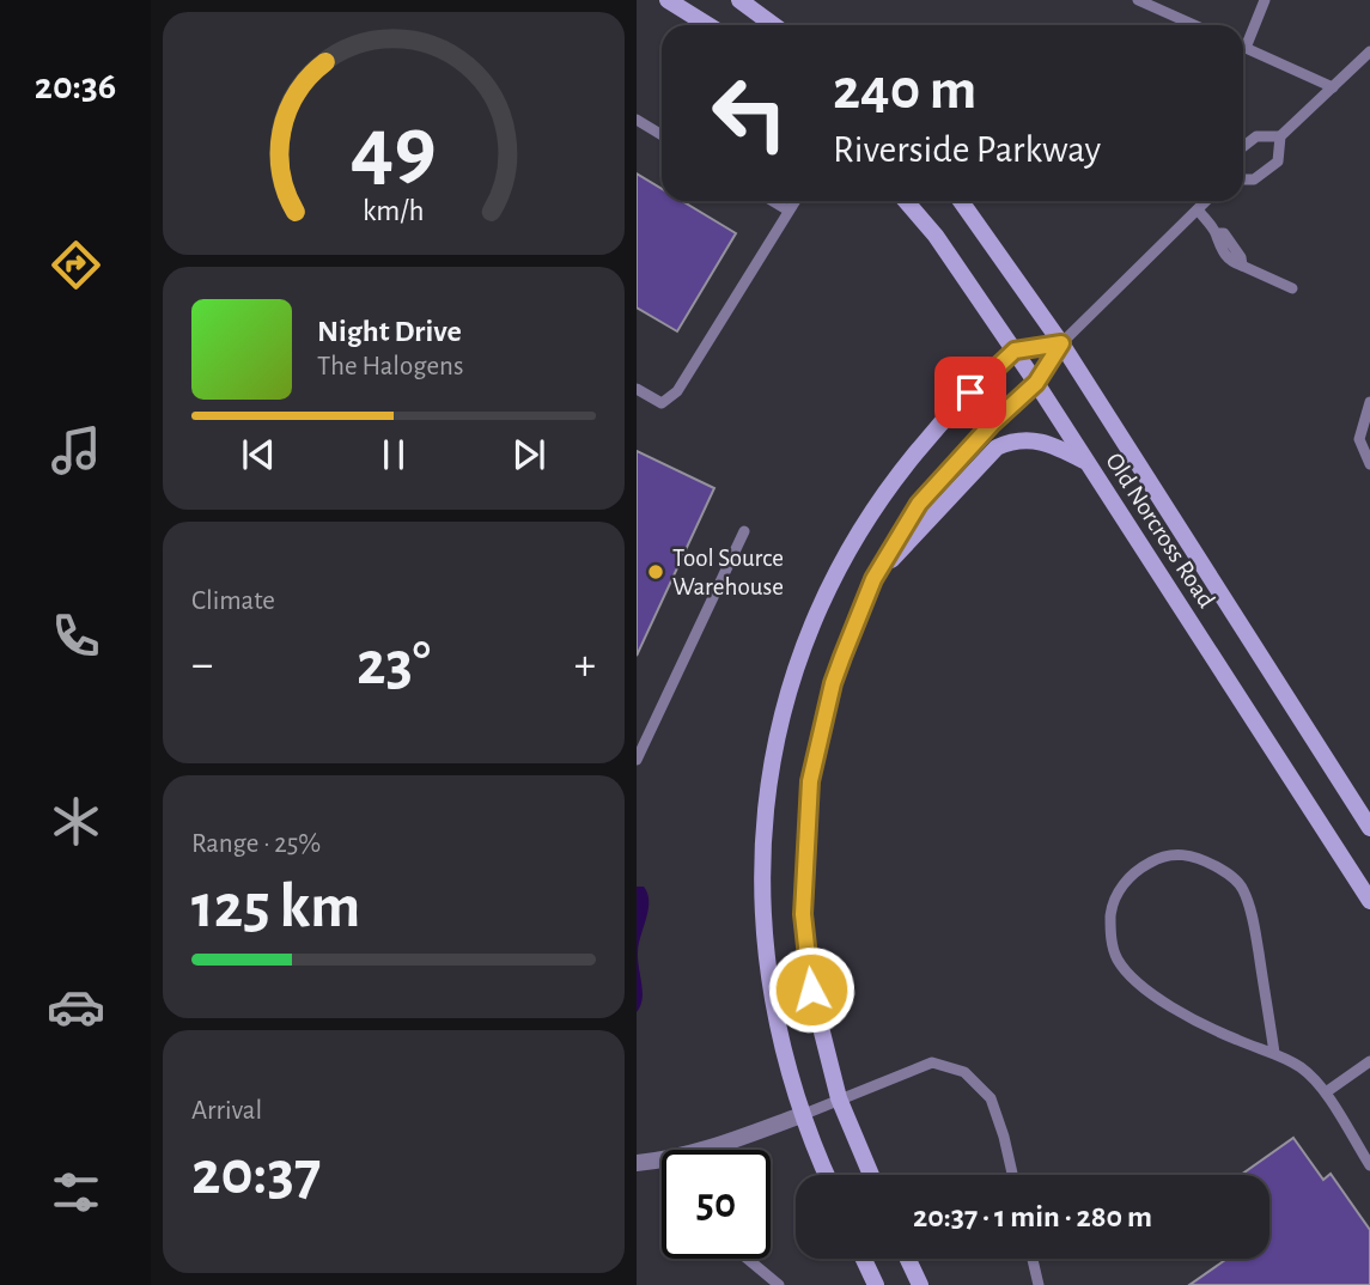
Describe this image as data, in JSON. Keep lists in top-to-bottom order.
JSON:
{
  "streets": {
    "main road": ["Old Norcross Road"]
  },
  "places": ["Tool Source Warehouse"],
  "page": {
    "tabs": "20:36",
    "turn": ["240 m", "Riverside Parkway"],
    "song": ["Night Drive", "The Halogens"],
    "tile": [
      "Climate",
      ["Range · 25%", "125 km"],
      ["Arrival", "20:37"]
    ],
    "heat": ["−", "23°", "+"],
    "limit": "50",
    "trip": "20:37 · 1 min · 280 m",
    "gauge": ["49", "km/h"]
  }
}
